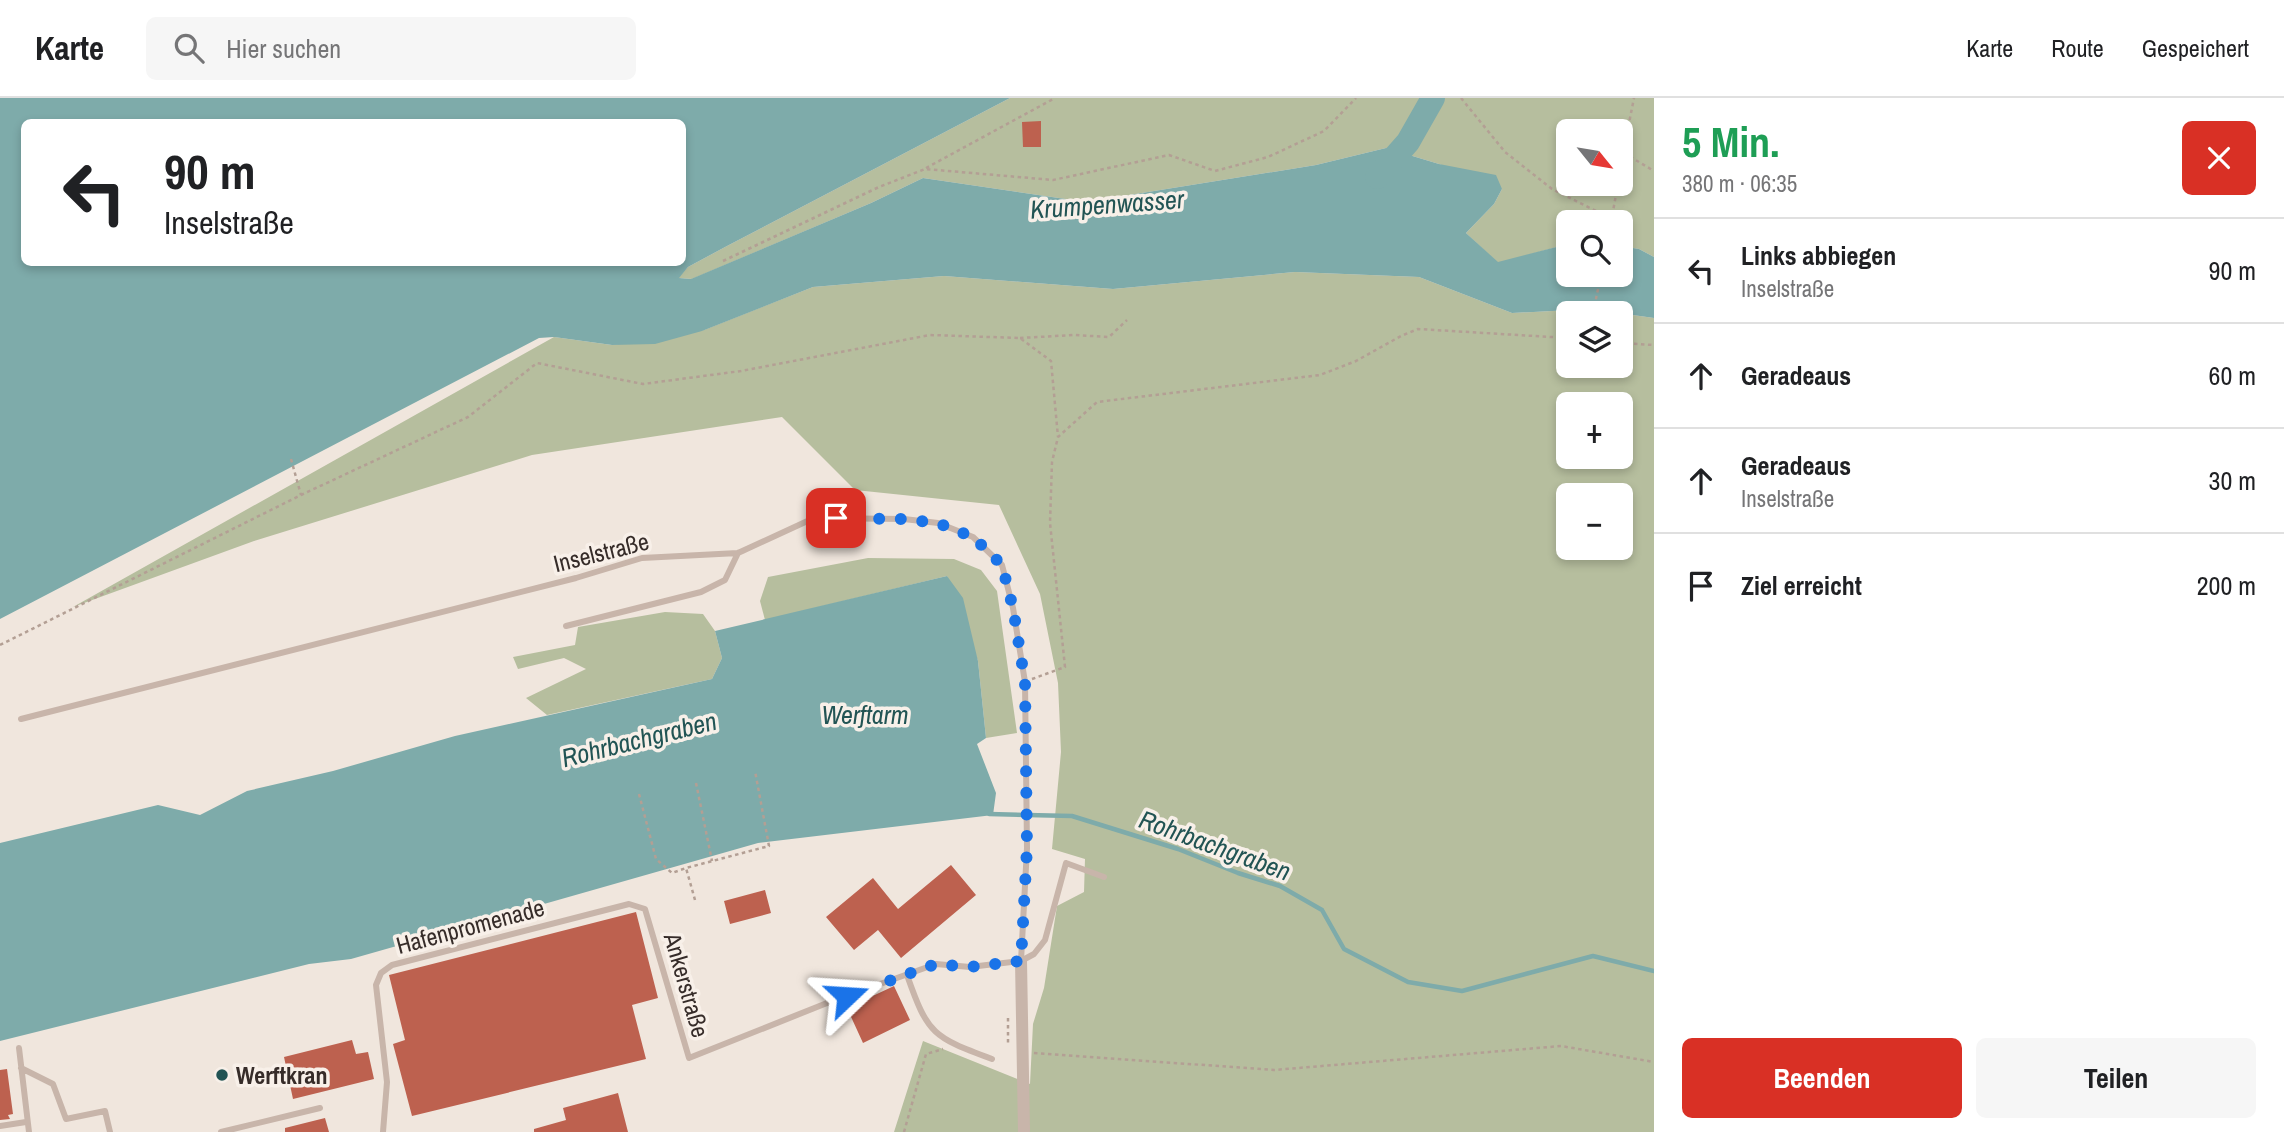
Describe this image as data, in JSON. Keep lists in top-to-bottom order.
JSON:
{
  "streets": {
    "lane": ["Inselstraße", "Hafenpromenade", "Ankerstraße"]
  },
  "crossings": [
    ["Inselstraße", "Ankerstraße"],
    ["Hafenpromenade", "Ankerstraße"]
  ],
  "water": ["Krumpenwasser", "Werftarm", "Rohrbachgraben"],
  "places": ["Werftkran"],
  "north": "bottom right",
  "page": {
    "header": "Karte",
    "search": "Hier suchen",
    "nav": ["Karte", "Route", "Gespeichert"],
    "heading": ["5 Min.", "380 m · 06:35"],
    "map_buttons": ["+", "−"],
    "turn": ["90 m", "Inselstraße"],
    "list": [
      {
        "name": "Links abbiegen",
        "note": "Inselstraße",
        "value": "90 m"
      },
      {
        "name": "Geradeaus",
        "value": "60 m"
      },
      {
        "name": "Geradeaus",
        "note": "Inselstraße",
        "value": "30 m"
      },
      {
        "name": "Ziel erreicht",
        "value": "200 m"
      }
    ],
    "buttons": ["Beenden", "Teilen"]
  }
}
